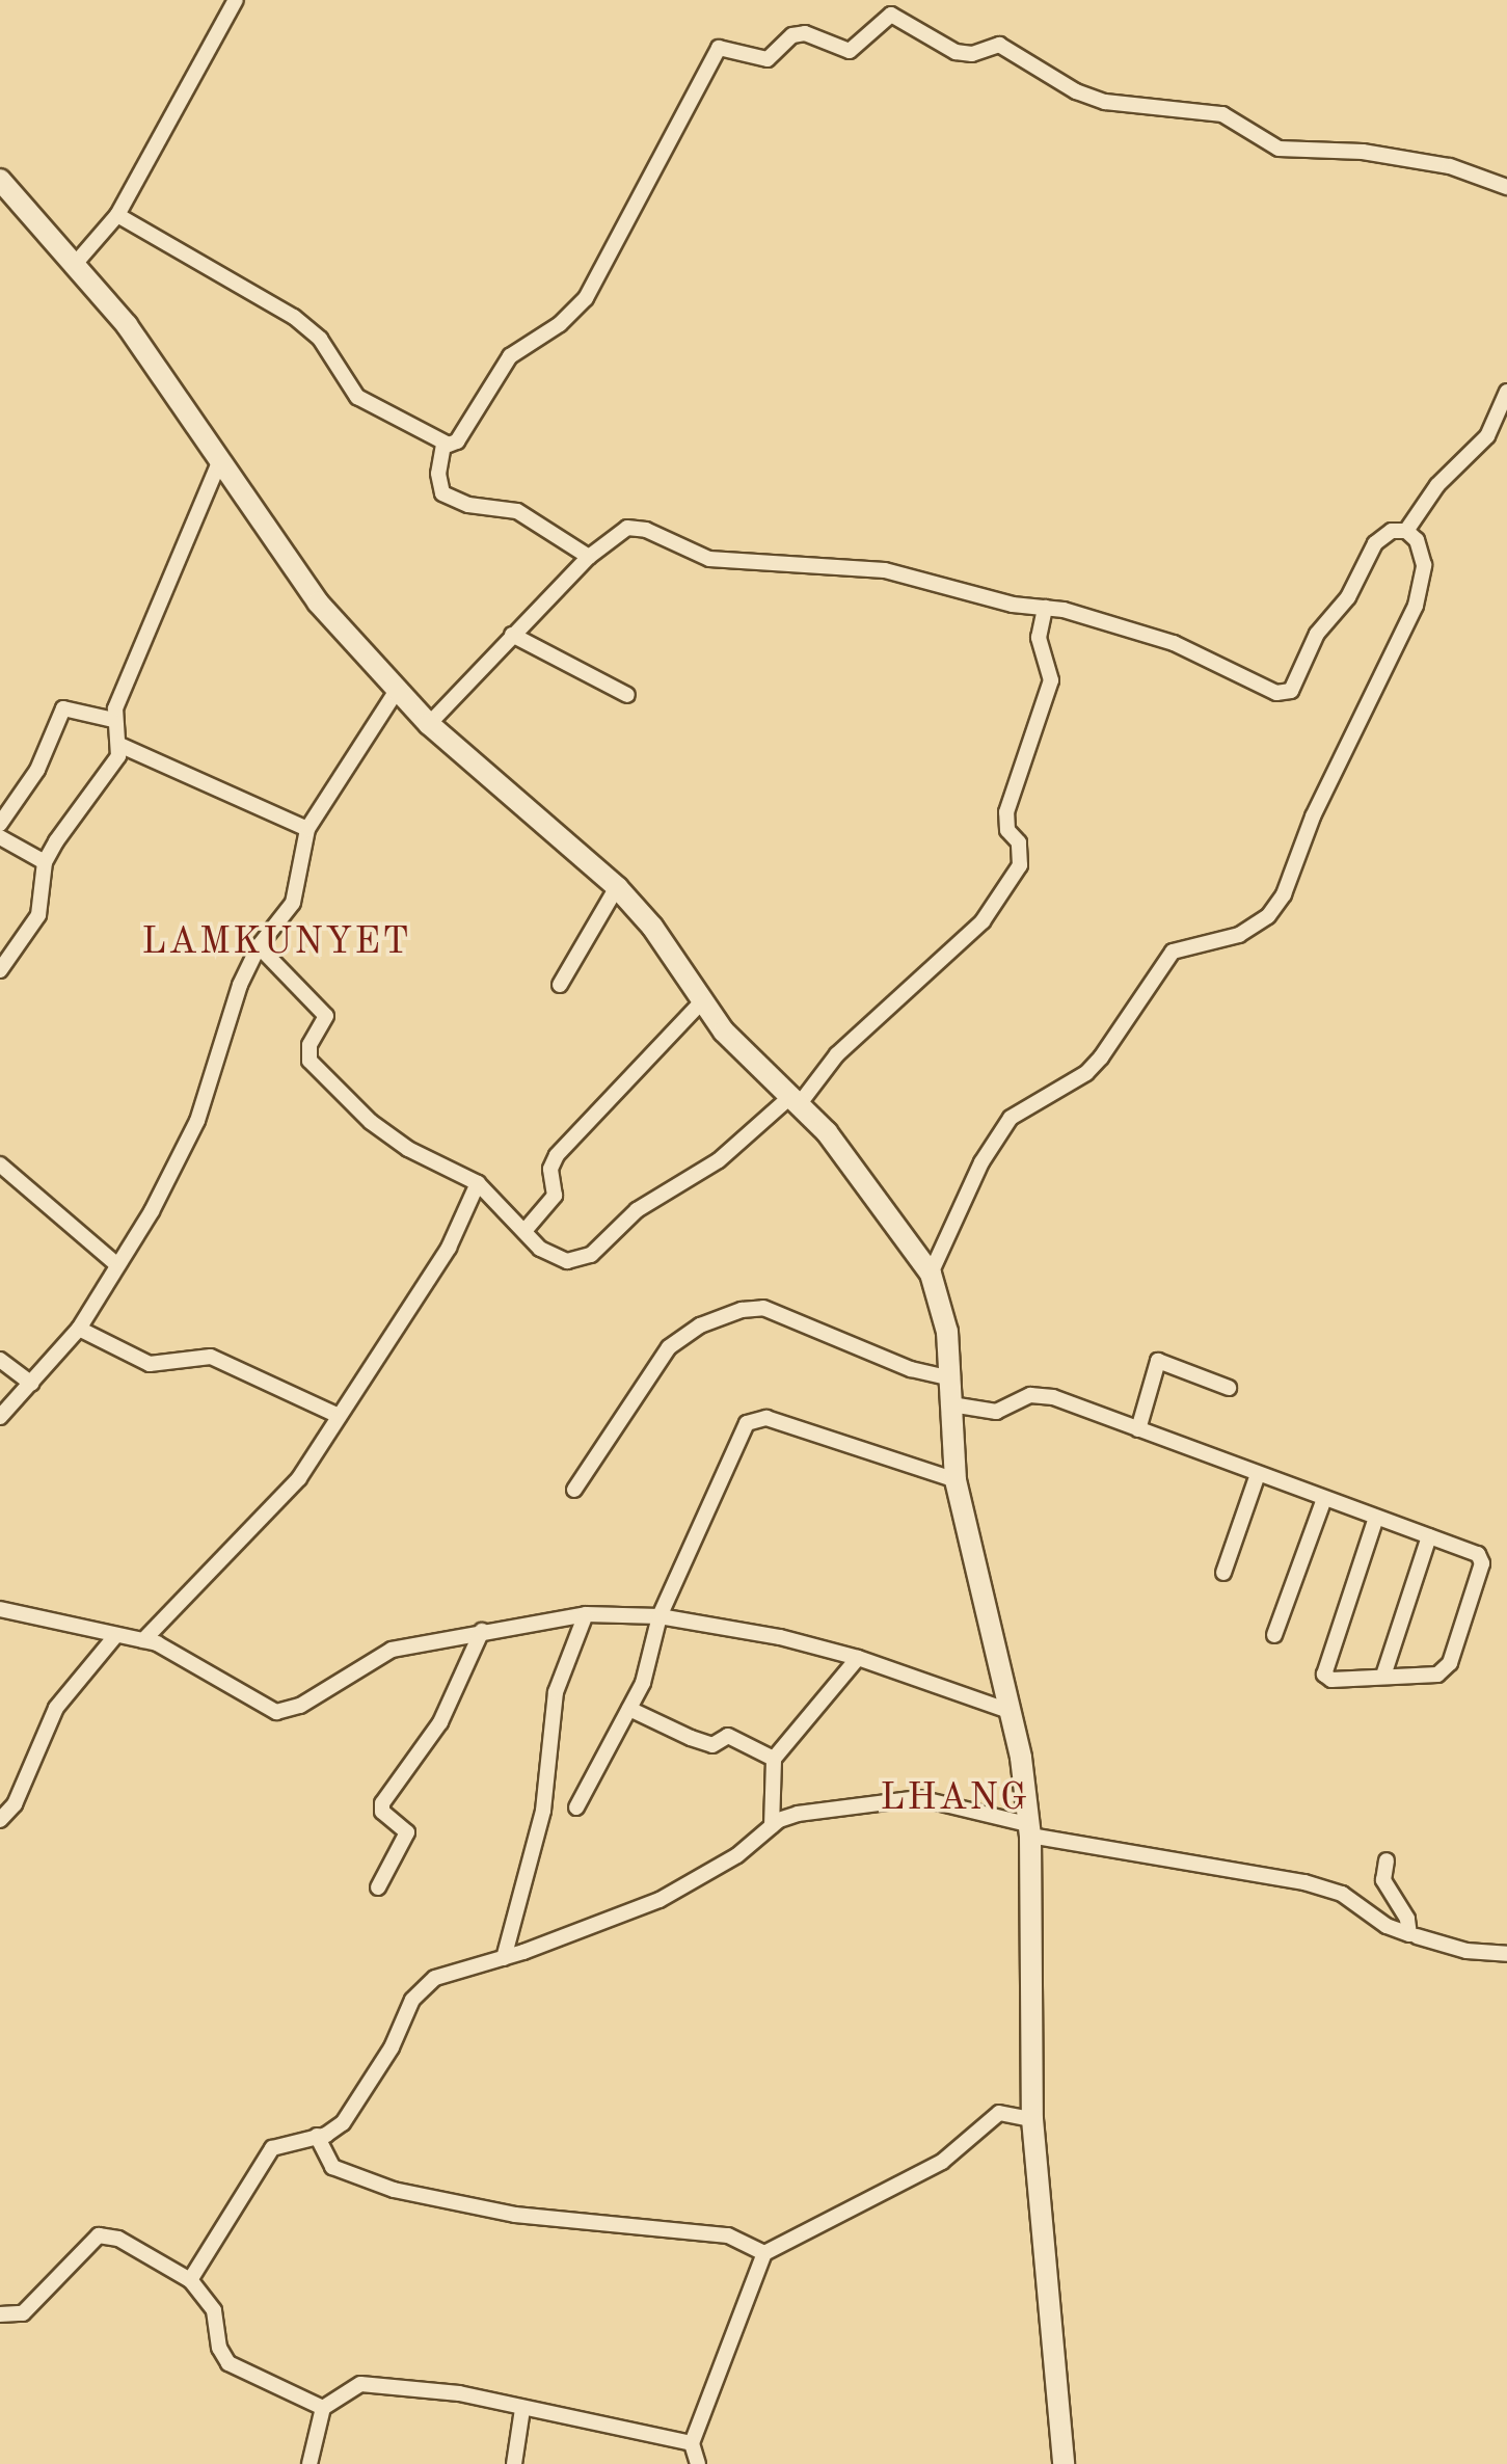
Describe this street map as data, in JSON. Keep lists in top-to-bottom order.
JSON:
{
  "districts": ["LAMKUNYET", "LHANG"]
}
